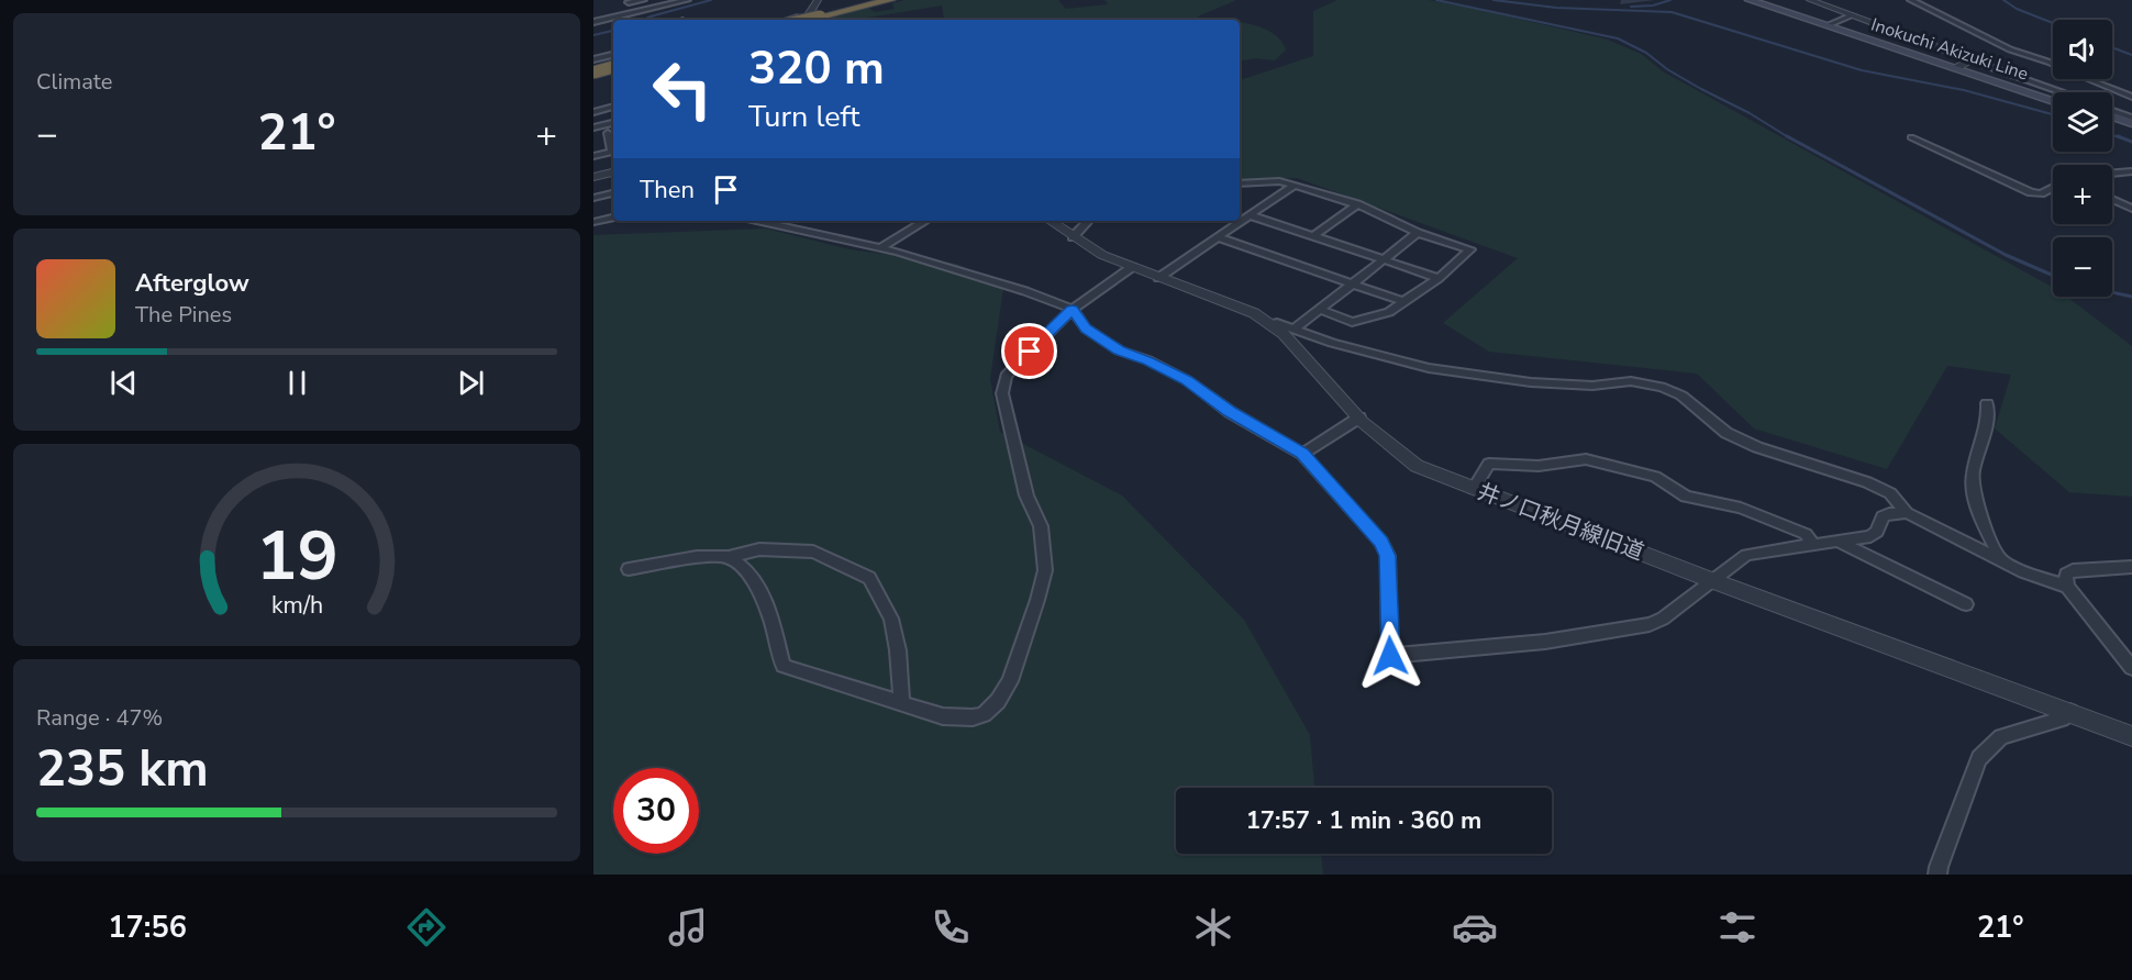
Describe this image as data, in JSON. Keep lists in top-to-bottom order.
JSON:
{
  "streets": {
    "main road": ["Inokuchi Akizuki Line"],
    "street": ["井ノ口秋月線旧道"]
  },
  "page": {
    "tile": [
      "Climate",
      ["Range · 47%", "235 km"]
    ],
    "map_buttons": ["+", "−"],
    "turn": ["320 m", "Turn left"],
    "heat": ["−", "21°", "+"],
    "then": "Then",
    "song": ["Afterglow", "The Pines"],
    "limit": "30",
    "trip": "17:57 · 1 min · 360 m",
    "tabs": ["17:56", "21°"],
    "gauge": ["19", "km/h"]
  }
}
